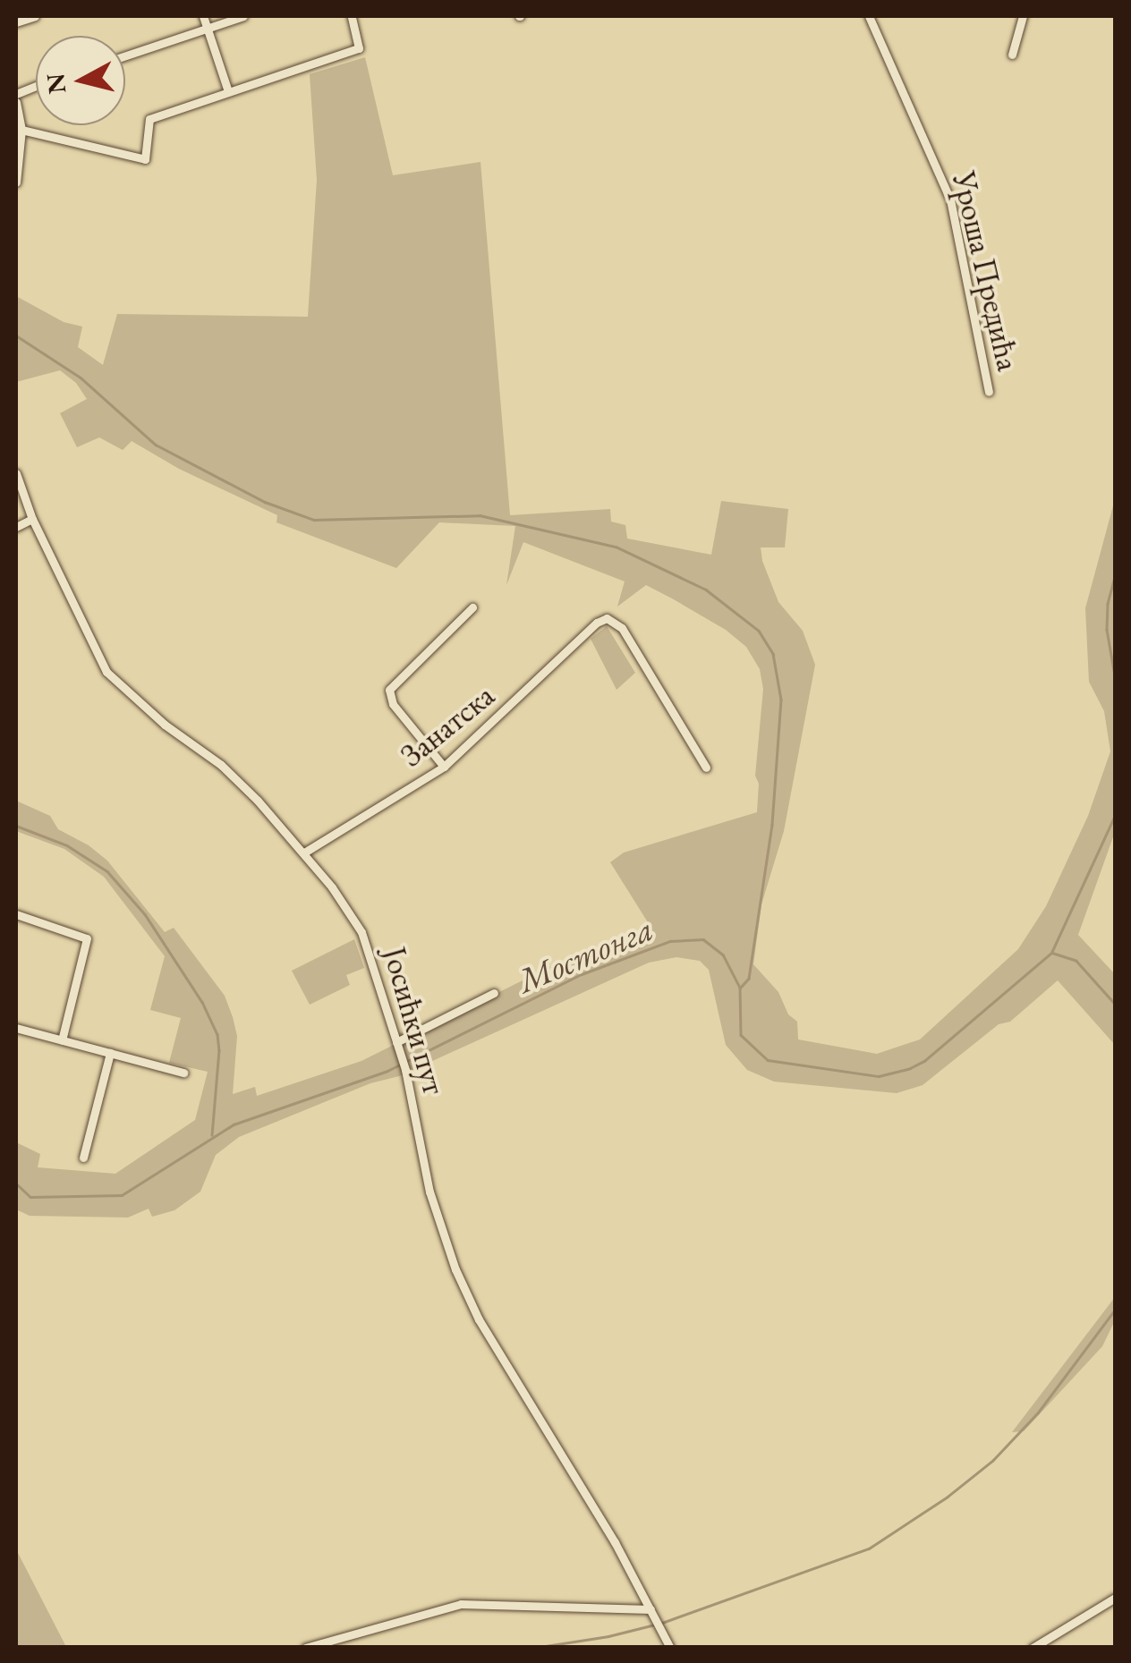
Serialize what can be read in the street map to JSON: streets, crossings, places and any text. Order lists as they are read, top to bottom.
{
  "streets": {
    "street": ["Уроша Предића", "Занатска", "Јосићки пут"]
  },
  "crossings": [
    ["Занатска", "Јосићки пут"]
  ],
  "water": ["Мостонга"],
  "north": "left"
}
